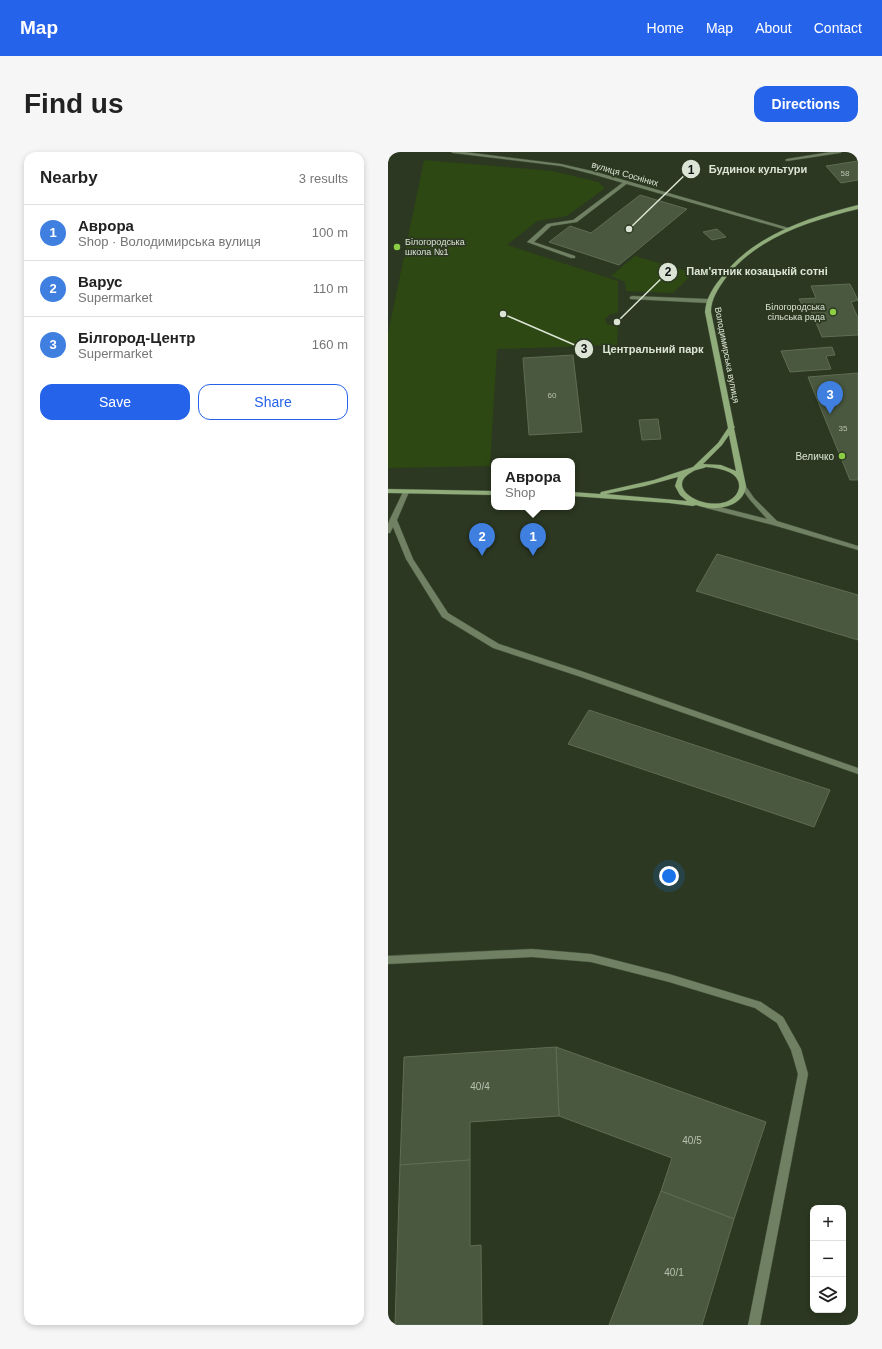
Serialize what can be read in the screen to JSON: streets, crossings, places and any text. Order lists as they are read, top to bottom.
{
  "streets": {
    "main road": ["Володимирська вулиця"],
    "street": ["вулиця Сосніних"]
  },
  "crossings": [
    ["вулиця Сосніних", "Володимирська вулиця"]
  ],
  "places": [
    "Будинок культури",
    "Білогородська школа №1",
    "Білогородська сільська рада",
    "Центральний парк",
    "Пам'ятник козацькій сотні",
    "Величко"
  ],
  "house_numbers": [
    "58",
    "60",
    "35",
    "40/4",
    "40/5",
    "40/1"
  ],
  "page": {
    "header": "Map",
    "nav": [
      "Home",
      "Map",
      "About",
      "Contact"
    ],
    "buttons": [
      "Directions",
      ["Save", "Share"]
    ],
    "title": "Find us",
    "heading": ["Nearby", "3 results"],
    "list": [
      {
        "mark": "1",
        "name": "Аврора",
        "note": "Shop · Володимирська вулиця",
        "value": "100 m"
      },
      {
        "mark": "2",
        "name": "Варус",
        "note": "Supermarket",
        "value": "110 m"
      },
      {
        "mark": "3",
        "name": "Білгород-Центр",
        "note": "Supermarket",
        "value": "160 m"
      }
    ],
    "pins": ["3", "1", "2"],
    "popup": ["Аврора", "Shop"],
    "map_buttons": ["+", "−"]
  }
}
